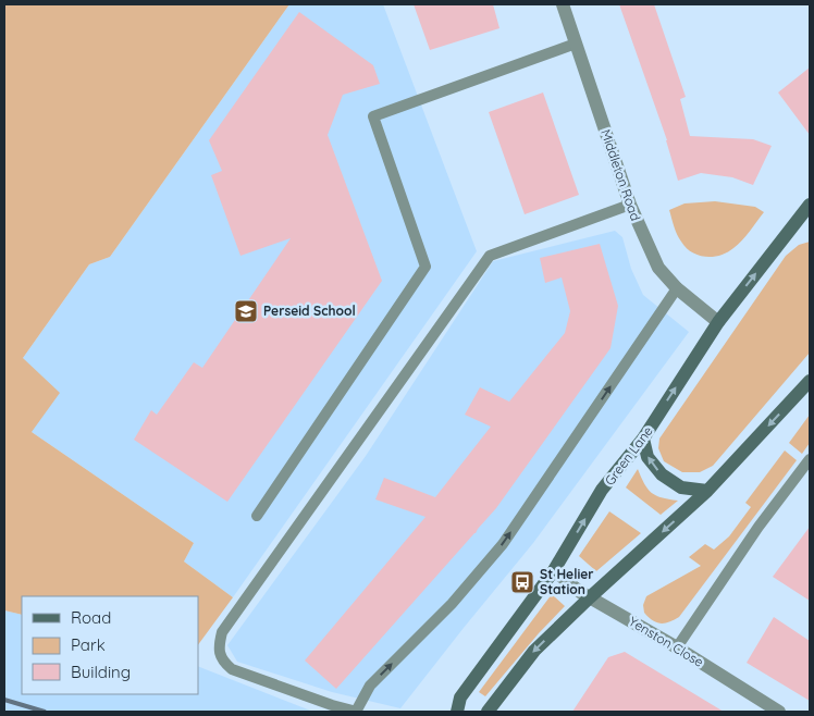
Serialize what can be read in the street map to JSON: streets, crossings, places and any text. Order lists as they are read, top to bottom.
{
  "streets": {
    "main road": ["Green Lane"],
    "street": ["Middleton Road", "Yenston Close"]
  },
  "crossings": [
    ["Middleton Road", "Green Lane"],
    ["Green Lane", "Yenston Close"]
  ],
  "places": {
    "school or university": ["Perseid School"],
    "bus stop": ["St Helier Station"]
  },
  "legend": ["Road", "Park", "Building"]
}
